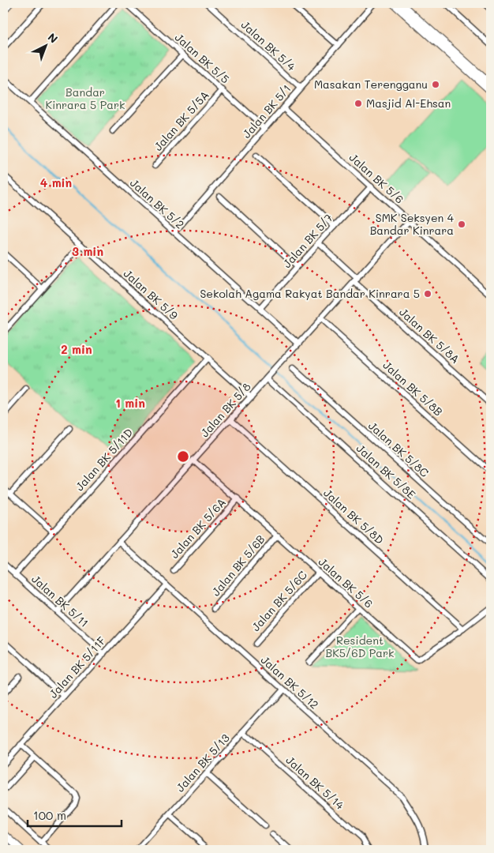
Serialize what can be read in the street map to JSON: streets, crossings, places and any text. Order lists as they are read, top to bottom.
{
  "streets": {
    "street": [
      "Jalan BK 5/4",
      "Jalan BK 5/5",
      "Jalan BK 5/1",
      "Jalan BK 5/5A",
      "Jalan BK 5/6",
      "Jalan BK 5/2",
      "Jalan BK 5/7",
      "Jalan BK 5/9",
      "Jalan BK 5/8A",
      "Jalan BK 5/8B",
      "Jalan BK 5/8",
      "Jalan BK 5/8C",
      "Jalan BK 5/11D",
      "Jalan BK 5/8E",
      "Jalan BK 5/8D",
      "Jalan BK 5/6A",
      "Jalan BK 5/6B",
      "Jalan BK 5/11",
      "Jalan BK 5/6C",
      "Jalan BK 5/11F",
      "Jalan BK 5/12",
      "Jalan BK 5/13",
      "Jalan BK 5/14"
    ]
  },
  "crossings": [
    ["Jalan BK 5/4", "Jalan BK 5/1"],
    ["Jalan BK 5/5", "Jalan BK 5/1"],
    ["Jalan BK 5/5", "Jalan BK 5/5A"],
    ["Jalan BK 5/1", "Jalan BK 5/6"],
    ["Jalan BK 5/1", "Jalan BK 5/2"],
    ["Jalan BK 5/6", "Jalan BK 5/7"],
    ["Jalan BK 5/6", "Jalan BK 5/8"],
    ["Jalan BK 5/6", "Jalan BK 5/8D"],
    ["Jalan BK 5/6", "Jalan BK 5/6A"],
    ["Jalan BK 5/6", "Jalan BK 5/6B"],
    ["Jalan BK 5/6", "Jalan BK 5/6C"],
    ["Jalan BK 5/2", "Jalan BK 5/7"],
    ["Jalan BK 5/2", "Jalan BK 5/8"],
    ["Jalan BK 5/7", "Jalan BK 5/8A"],
    ["Jalan BK 5/9", "Jalan BK 5/8"],
    ["Jalan BK 5/9", "Jalan BK 5/11D"],
    ["Jalan BK 5/8A", "Jalan BK 5/8"],
    ["Jalan BK 5/8B", "Jalan BK 5/8"],
    ["Jalan BK 5/8", "Jalan BK 5/8E"],
    ["Jalan BK 5/8", "Jalan BK 5/8D"],
    ["Jalan BK 5/8", "Jalan BK 5/11"],
    ["Jalan BK 5/8", "Jalan BK 5/12"],
    ["Jalan BK 5/11D", "Jalan BK 5/11"],
    ["Jalan BK 5/11", "Jalan BK 5/11F"],
    ["Jalan BK 5/11F", "Jalan BK 5/12"],
    ["Jalan BK 5/12", "Jalan BK 5/13"],
    ["Jalan BK 5/13", "Jalan BK 5/14"]
  ],
  "parks": ["Bandar Kinrara 5 Park", "Resident BK5/6D Park"],
  "places": [
    "Masakan Terengganu",
    "Masjid Al-Ehsan",
    "SMK Seksyen 4 Bandar Kinrara",
    "Sekolah Agama Rakyat Bandar Kinrara 5"
  ],
  "scale_bar": "100 m",
  "north": "top right",
  "rings": [
    "4 min",
    "3 min",
    "2 min",
    "1 min"
  ]
}
